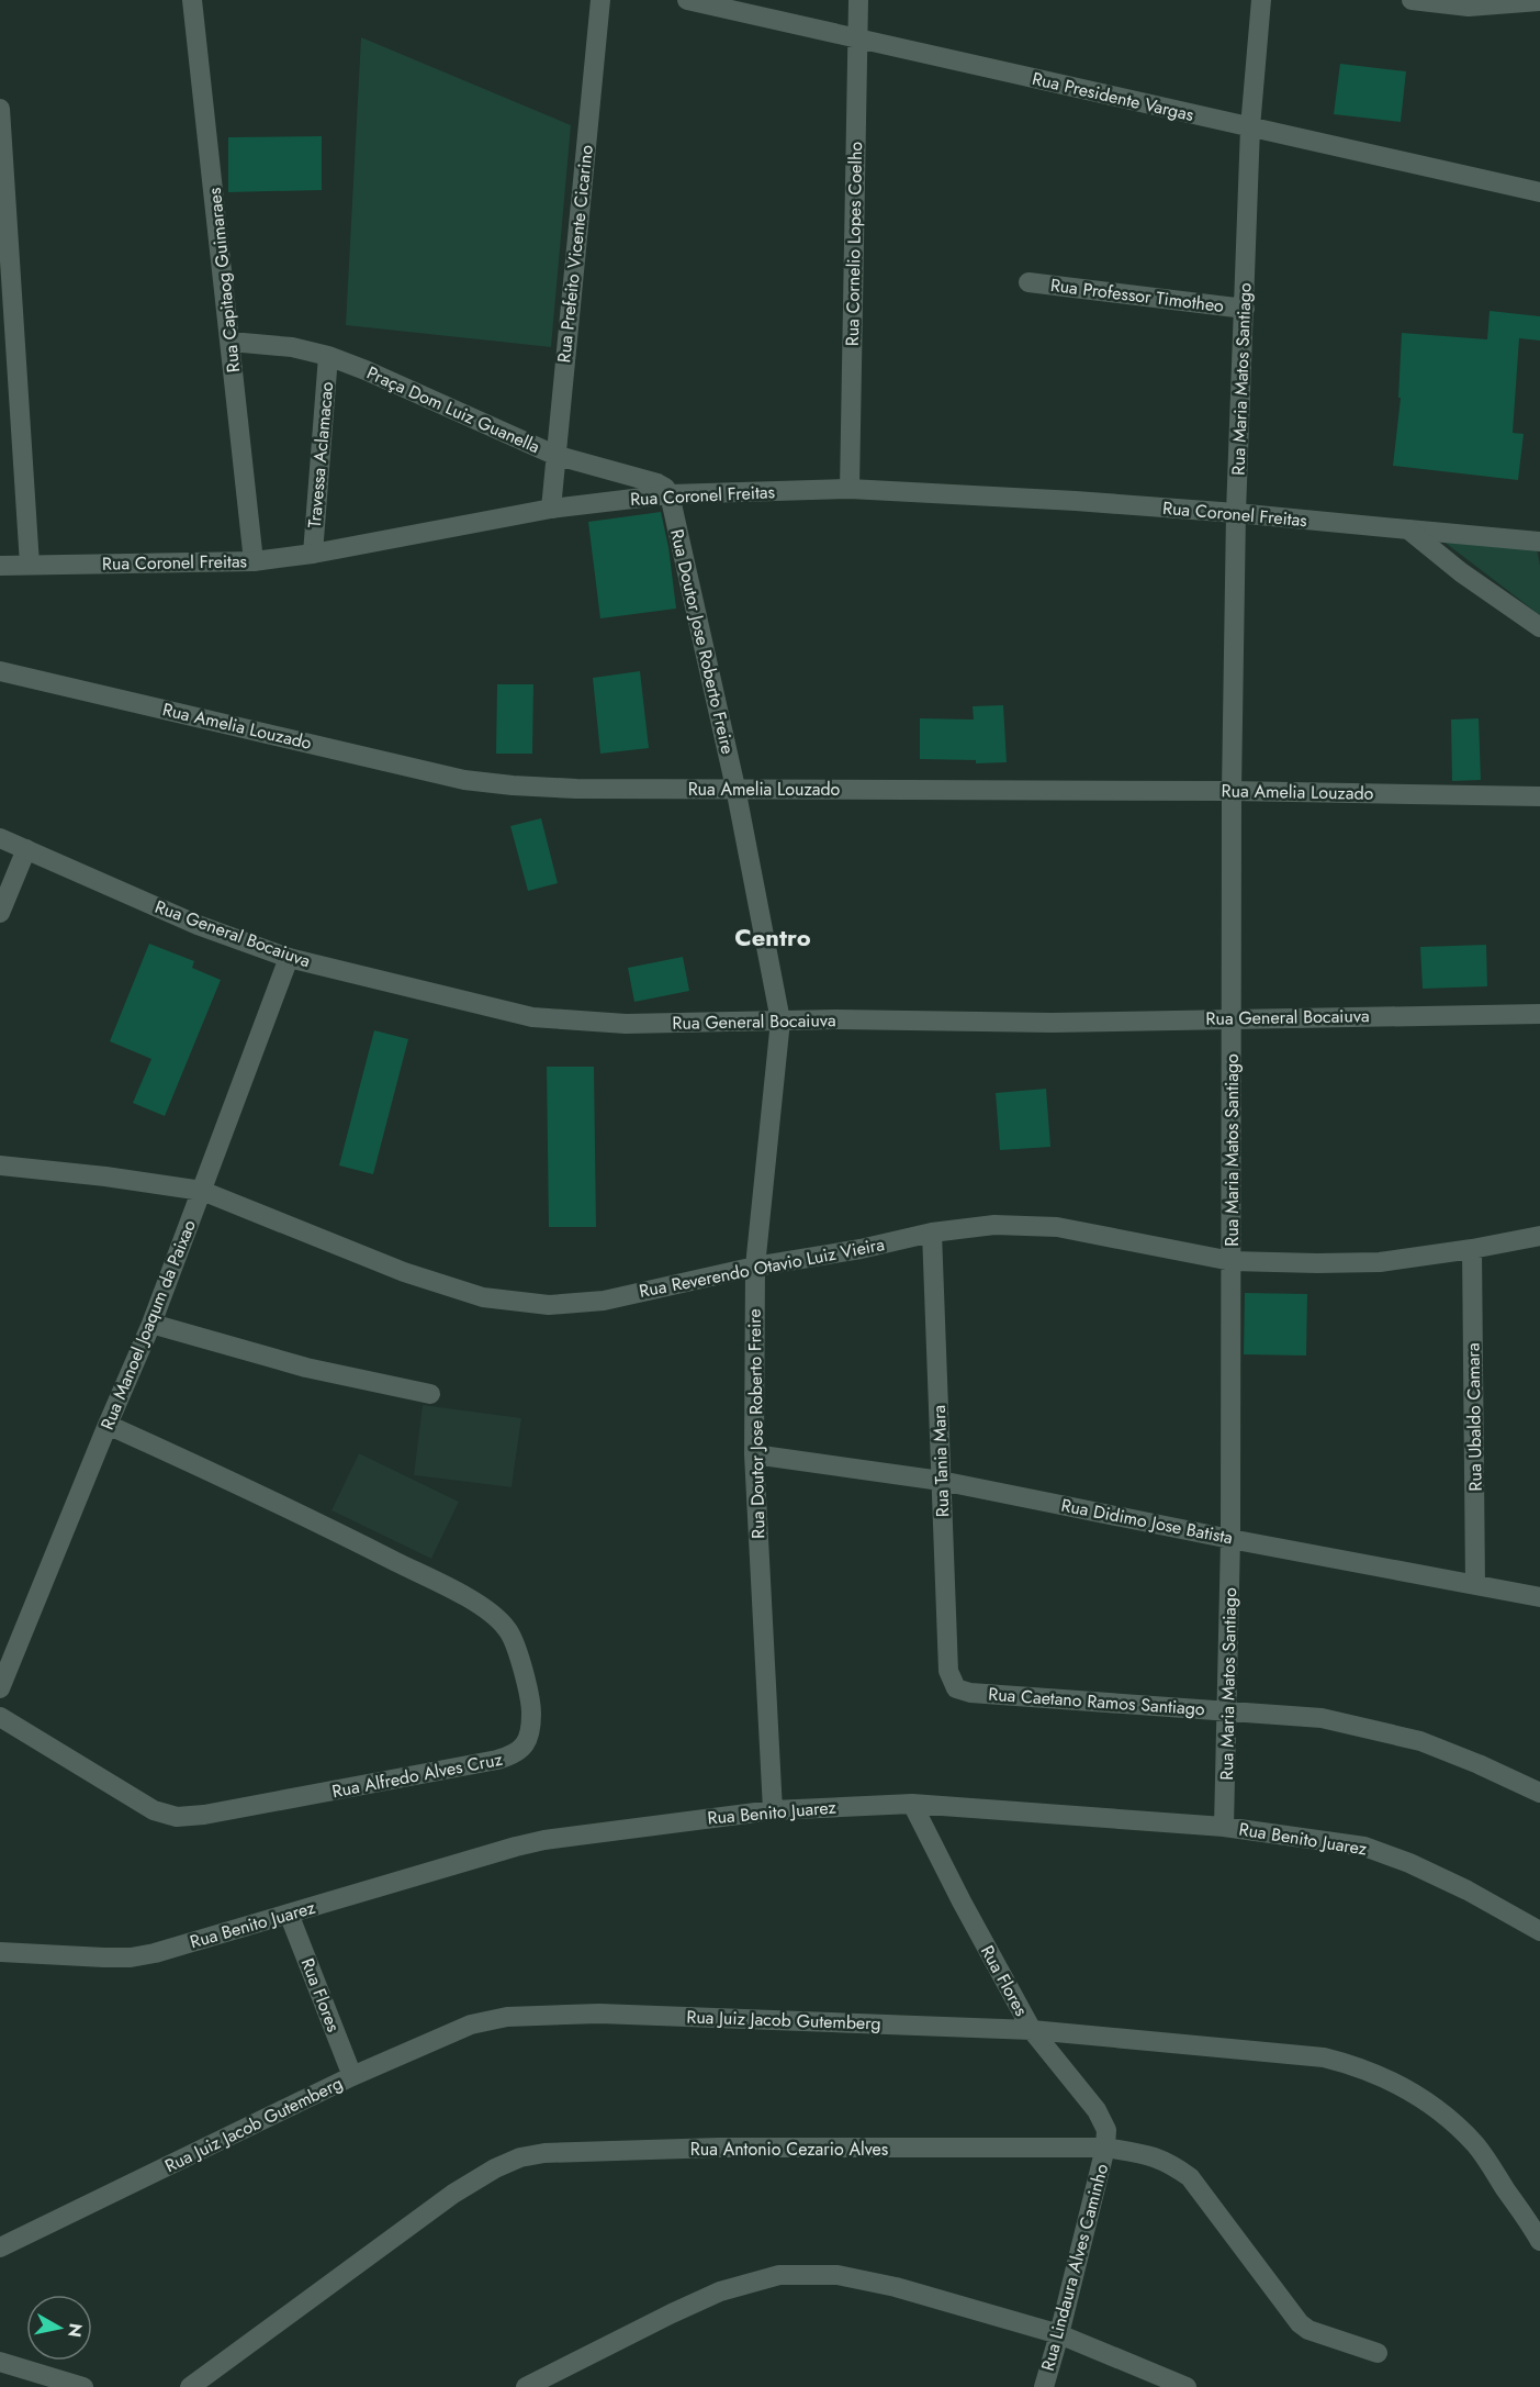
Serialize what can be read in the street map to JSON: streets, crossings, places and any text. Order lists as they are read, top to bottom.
{
  "streets": {
    "street": [
      "Rua Presidente Vargas",
      "Rua Cornelio Lopes Coelho",
      "Rua Prefeito Vicente Cicarino",
      "Rua Capitaog Guimaraes",
      "Rua Professor Timotheo",
      "Rua Maria Matos Santiago",
      "Praça Dom Luiz Guanella",
      "Travessa Aclamacao",
      "Rua Coronel Freitas",
      "Rua Doutor Jose Roberto Freire",
      "Rua Amelia Louzado",
      "Rua General Bocaiuva",
      "Rua Reverendo Otavio Luiz Vieira",
      "Rua Manoel Joaqum da Paixao",
      "Rua Ubaldo Camara",
      "Rua Tania Mara",
      "Rua Didimo Jose Batista",
      "Rua Caetano Ramos Santiago",
      "Rua Alfredo Alves Cruz",
      "Rua Benito Juarez",
      "Rua Flores",
      "Rua Juiz Jacob Gutemberg",
      "Rua Antonio Cezario Alves",
      "Rua Lindaura Alves Caminho"
    ]
  },
  "crossings": [
    ["Rua Presidente Vargas", "Rua Cornelio Lopes Coelho"],
    ["Rua Presidente Vargas", "Rua Maria Matos Santiago"],
    ["Rua Cornelio Lopes Coelho", "Rua Coronel Freitas"],
    ["Rua Prefeito Vicente Cicarino", "Praça Dom Luiz Guanella"],
    ["Rua Prefeito Vicente Cicarino", "Rua Coronel Freitas"],
    ["Rua Capitaog Guimaraes", "Praça Dom Luiz Guanella"],
    ["Rua Capitaog Guimaraes", "Rua Coronel Freitas"],
    ["Rua Professor Timotheo", "Rua Maria Matos Santiago"],
    ["Rua Maria Matos Santiago", "Rua Coronel Freitas"],
    ["Rua Maria Matos Santiago", "Rua Amelia Louzado"],
    ["Rua Maria Matos Santiago", "Rua General Bocaiuva"],
    ["Rua Maria Matos Santiago", "Rua Reverendo Otavio Luiz Vieira"],
    ["Rua Maria Matos Santiago", "Rua Didimo Jose Batista"],
    ["Rua Maria Matos Santiago", "Rua Caetano Ramos Santiago"],
    ["Rua Maria Matos Santiago", "Rua Benito Juarez"],
    ["Praça Dom Luiz Guanella", "Travessa Aclamacao"],
    ["Praça Dom Luiz Guanella", "Rua Coronel Freitas"],
    ["Praça Dom Luiz Guanella", "Rua Doutor Jose Roberto Freire"],
    ["Travessa Aclamacao", "Rua Coronel Freitas"],
    ["Rua Coronel Freitas", "Rua Doutor Jose Roberto Freire"],
    ["Rua Doutor Jose Roberto Freire", "Rua Amelia Louzado"],
    ["Rua Doutor Jose Roberto Freire", "Rua General Bocaiuva"],
    ["Rua Doutor Jose Roberto Freire", "Rua Reverendo Otavio Luiz Vieira"],
    ["Rua Doutor Jose Roberto Freire", "Rua Didimo Jose Batista"],
    ["Rua Doutor Jose Roberto Freire", "Rua Benito Juarez"],
    ["Rua General Bocaiuva", "Rua Manoel Joaqum da Paixao"],
    ["Rua Reverendo Otavio Luiz Vieira", "Rua Manoel Joaqum da Paixao"],
    ["Rua Reverendo Otavio Luiz Vieira", "Rua Ubaldo Camara"],
    ["Rua Reverendo Otavio Luiz Vieira", "Rua Tania Mara"],
    ["Rua Manoel Joaqum da Paixao", "Rua Alfredo Alves Cruz"],
    ["Rua Ubaldo Camara", "Rua Didimo Jose Batista"],
    ["Rua Tania Mara", "Rua Didimo Jose Batista"],
    ["Rua Tania Mara", "Rua Caetano Ramos Santiago"],
    ["Rua Benito Juarez", "Rua Flores"],
    ["Rua Flores", "Rua Juiz Jacob Gutemberg"],
    ["Rua Flores", "Rua Antonio Cezario Alves"],
    ["Rua Flores", "Rua Lindaura Alves Caminho"],
    ["Rua Antonio Cezario Alves", "Rua Lindaura Alves Caminho"]
  ],
  "districts": ["Centro"],
  "north": "right"
}
